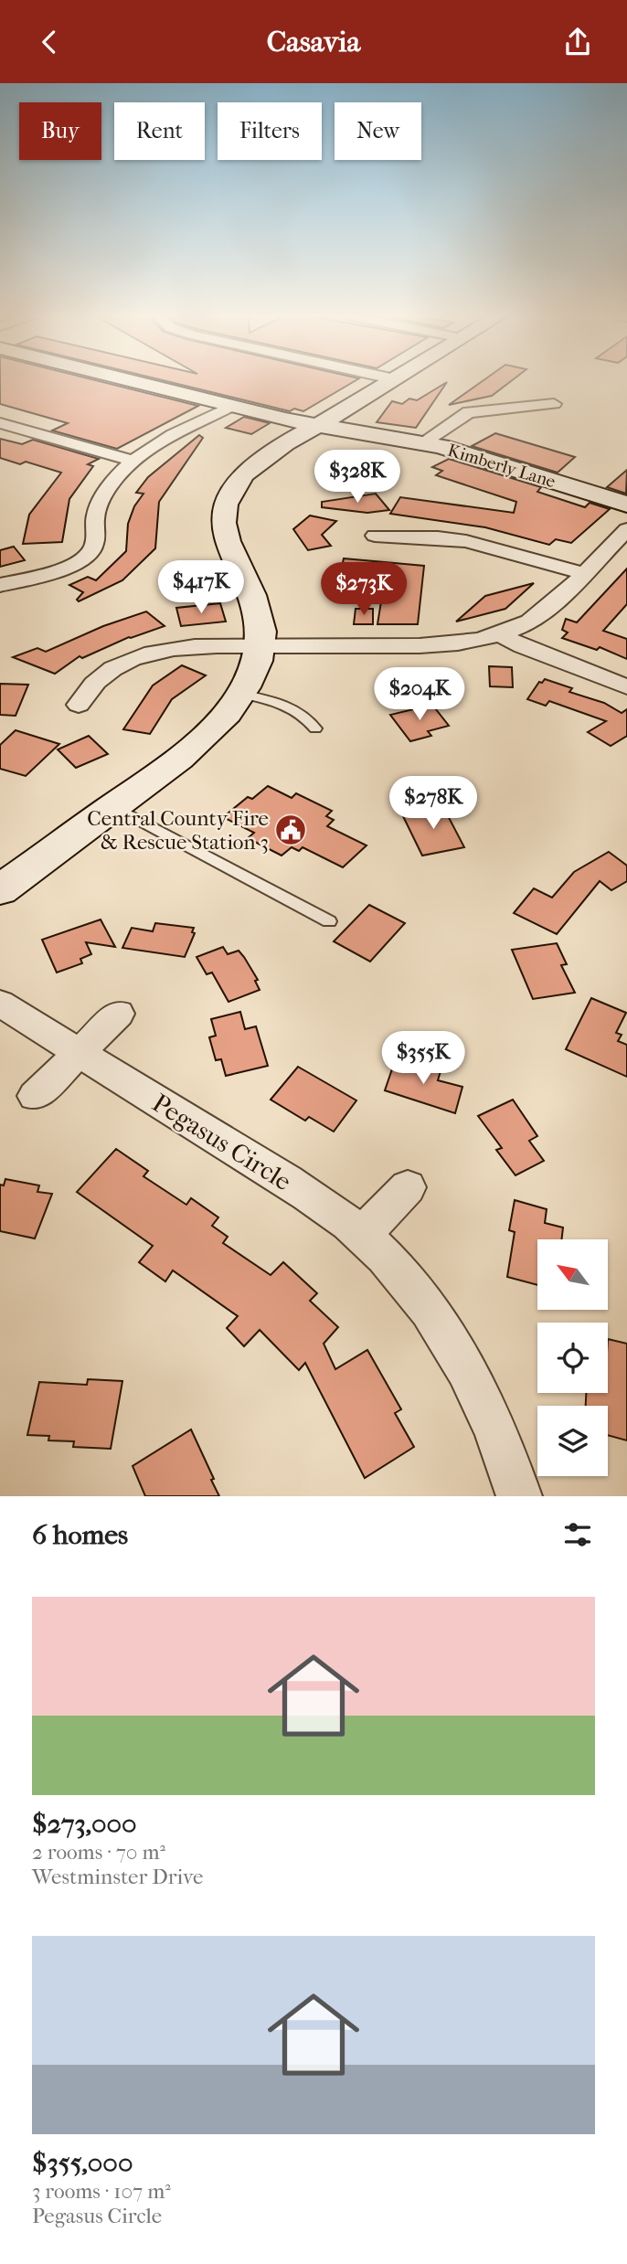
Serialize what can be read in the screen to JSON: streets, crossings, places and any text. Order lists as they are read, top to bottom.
{
  "streets": {
    "main road": ["Kimberly Lane"],
    "street": ["Pegasus Circle"]
  },
  "places": {
    "public building": ["Central County Fire & Rescue Station 3"]
  },
  "north": "top left",
  "page": {
    "header": "Casavia",
    "chip": [
      "Buy",
      "Rent",
      "Filters",
      "New"
    ],
    "price": [
      "$328K",
      "$417K",
      "$273K",
      "$204K",
      "$278K",
      "$355K"
    ],
    "heading": "6 homes",
    "list": [
      {
        "name": "$273,000",
        "note": "2 rooms · 70 m² · Westminster Drive"
      },
      {
        "name": "$355,000",
        "note": "3 rooms · 107 m² · Pegasus Circle"
      }
    ]
  }
}
